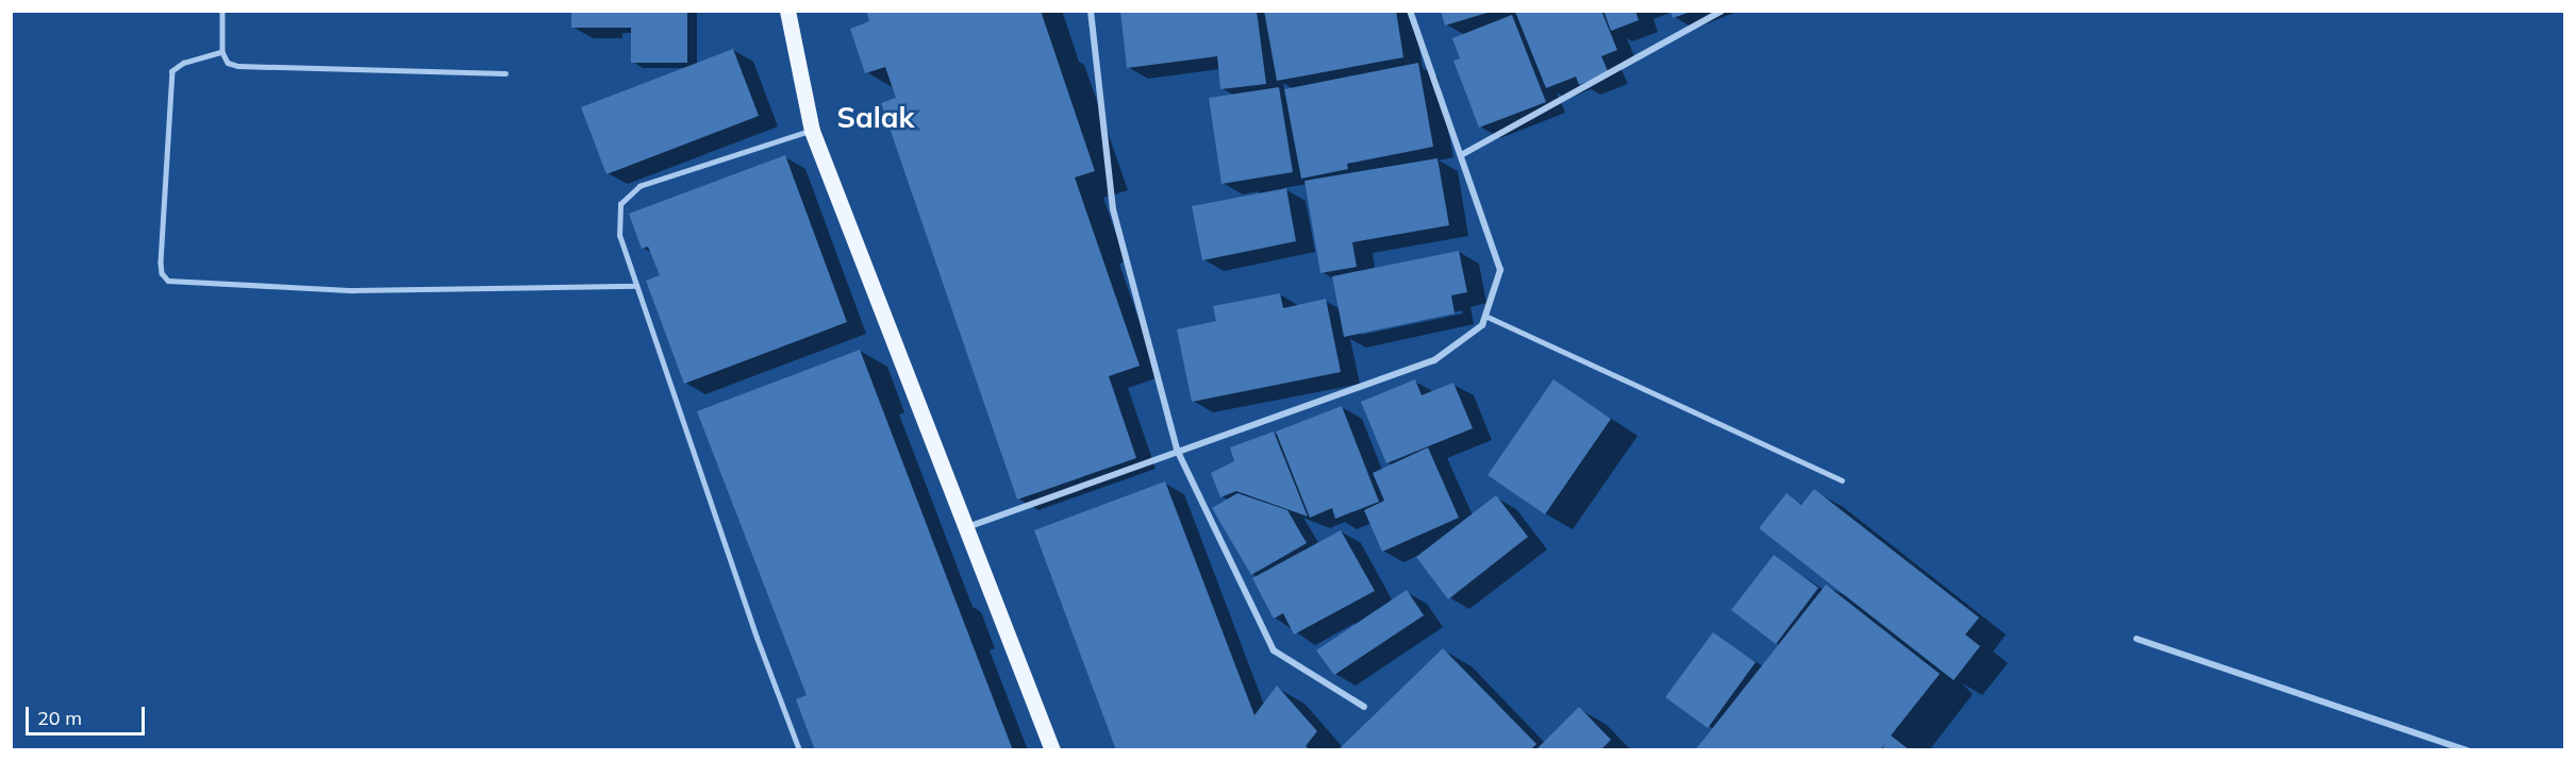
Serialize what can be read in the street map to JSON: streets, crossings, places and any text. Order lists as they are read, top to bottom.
{
  "districts": ["Salak"],
  "scale_bar": "20 m"
}
